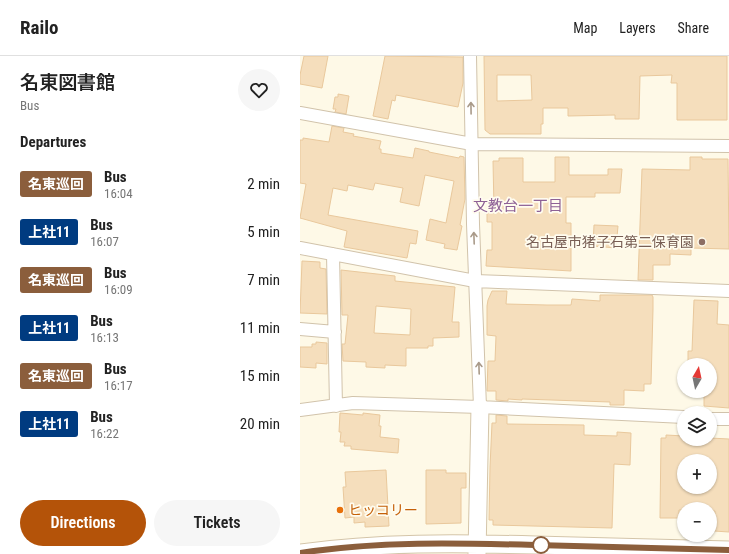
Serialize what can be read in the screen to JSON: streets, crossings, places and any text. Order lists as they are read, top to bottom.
{
  "districts": ["文教台一丁目"],
  "places": ["名古屋市猪子石第二保育園", "ヒッコリー"],
  "lines": ["bus line 名東巡回"],
  "north": "top",
  "page": {
    "header": "Railo",
    "nav": ["Map", "Layers", "Share"],
    "heading": [
      ["名東図書館", "Bus"],
      "Departures"
    ],
    "list": [
      {
        "mark": "名東巡回",
        "name": "Bus",
        "note": "16:04",
        "value": "2 min"
      },
      {
        "mark": "上社11",
        "name": "Bus",
        "note": "16:07",
        "value": "5 min"
      },
      {
        "mark": "名東巡回",
        "name": "Bus",
        "note": "16:09",
        "value": "7 min"
      },
      {
        "mark": "上社11",
        "name": "Bus",
        "note": "16:13",
        "value": "11 min"
      },
      {
        "mark": "名東巡回",
        "name": "Bus",
        "note": "16:17",
        "value": "15 min"
      },
      {
        "mark": "上社11",
        "name": "Bus",
        "note": "16:22",
        "value": "20 min"
      }
    ],
    "map_buttons": ["+", "−"],
    "buttons": ["Directions", "Tickets"]
  }
}
